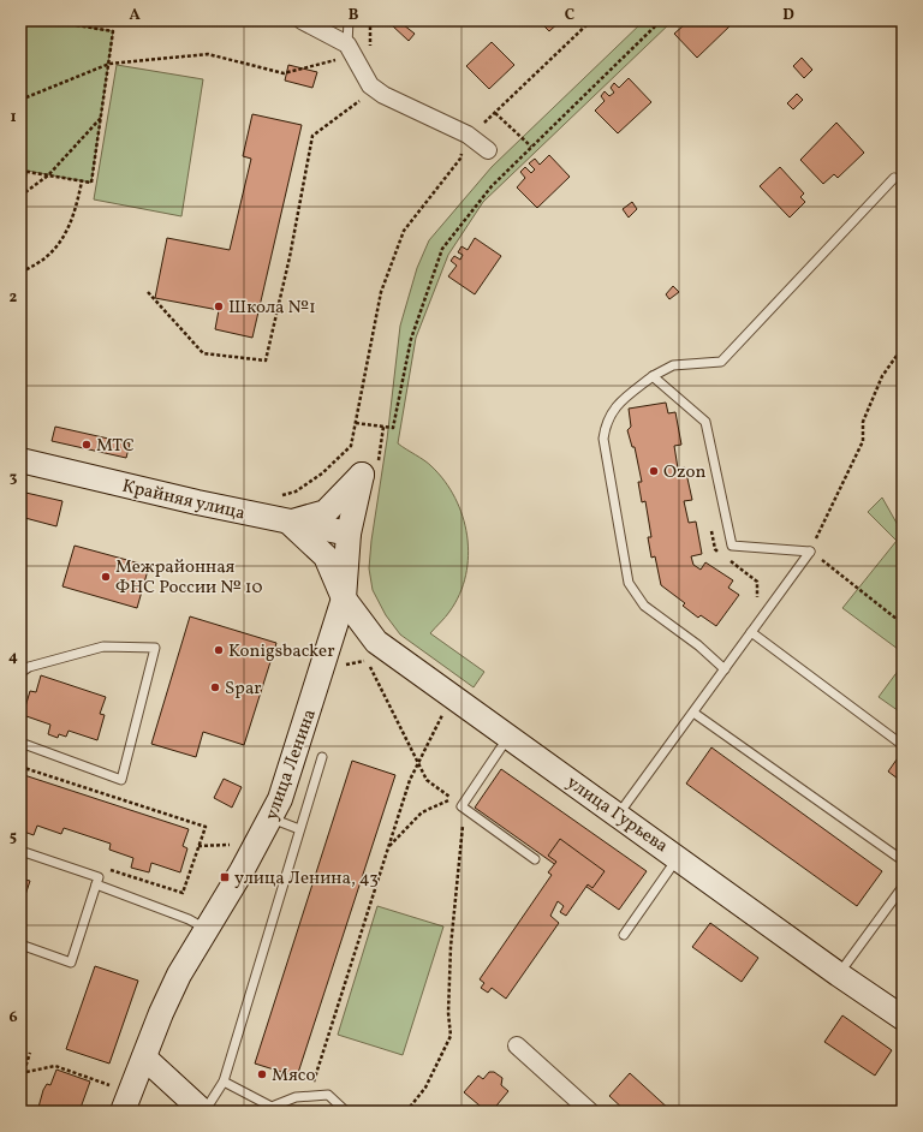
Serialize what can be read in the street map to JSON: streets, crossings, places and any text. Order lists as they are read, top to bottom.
{
  "streets": {
    "main road": ["Крайняя улица", "улица Ленина", "улица Гурьева"]
  },
  "crossings": [
    ["Крайняя улица", "улица Ленина"],
    ["Крайняя улица", "улица Гурьева"],
    ["улица Ленина", "улица Гурьева"]
  ],
  "places": {
    "other": [
      "Школа №1",
      "МТС",
      "Ozon",
      "Межрайонная ФНС России № 10",
      "Konigsbacker",
      "Spar",
      "Мясо"
    ],
    "transit": ["улица Ленина, 43"]
  },
  "grid": {
    "columns": [
      "A",
      "B",
      "C",
      "D"
    ],
    "rows": [
      "1",
      "2",
      "3",
      "4",
      "5",
      "6"
    ]
  }
}
